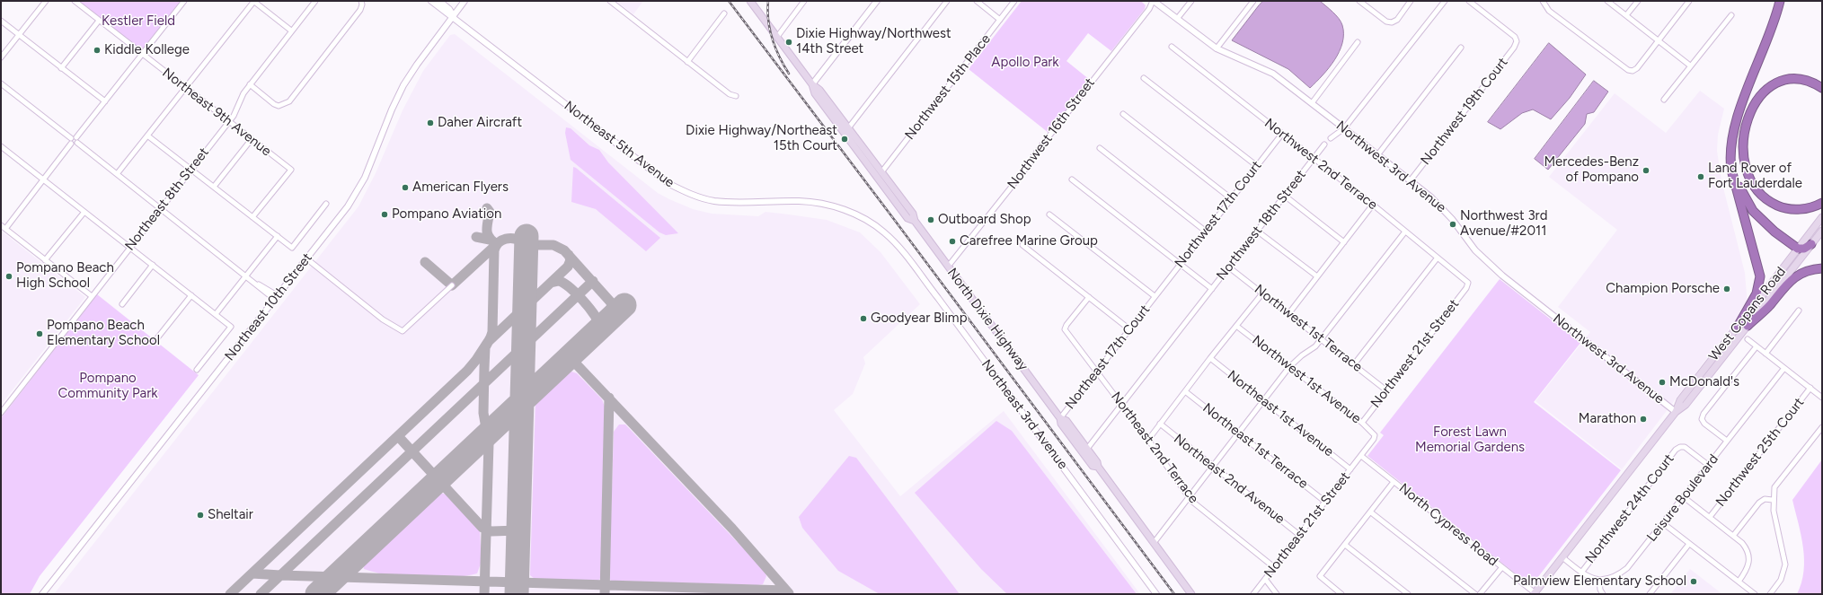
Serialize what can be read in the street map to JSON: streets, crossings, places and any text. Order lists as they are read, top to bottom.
{
  "streets": {
    "main road": ["West Copans Road", "North Dixie Highway"],
    "street": [
      "Northwest 15th Place",
      "Northwest 19th Court",
      "Northeast 9th Avenue",
      "Northwest 16th Street",
      "Northeast 5th Avenue",
      "Northwest 2nd Terrace",
      "Northwest 3rd Avenue",
      "Northeast 8th Street",
      "Northwest 17th Court",
      "Northwest 18th Street",
      "Northeast 10th Street",
      "Northwest 1st Terrace",
      "Northwest 21st Street",
      "Northeast 17th Court",
      "Northwest 1st Avenue",
      "Northeast 1st Avenue",
      "Northeast 3rd Avenue",
      "Northeast 1st Terrace",
      "Northeast 2nd Terrace",
      "Northwest 25th Court",
      "Northeast 2nd Avenue",
      "Leisure Boulevard",
      "Northwest 24th Court",
      "Northeast 21st Street",
      "North Cypress Road"
    ]
  },
  "crossings": [
    ["Northwest 15th Place", "North Dixie Highway"],
    ["Northwest 19th Court", "Northwest 3rd Avenue"],
    ["Northeast 9th Avenue", "Northeast 8th Street"],
    ["Northwest 16th Street", "Northwest 3rd Avenue"],
    ["Northwest 16th Street", "North Dixie Highway"],
    ["Northeast 5th Avenue", "Northeast 10th Street"],
    ["Northeast 5th Avenue", "Northeast 3rd Avenue"],
    ["Northwest 2nd Terrace", "Northwest 17th Court"],
    ["Northwest 2nd Terrace", "Northwest 18th Street"],
    ["Northwest 2nd Terrace", "Northwest 21st Street"],
    ["Northwest 3rd Avenue", "West Copans Road"],
    ["Northwest 17th Court", "Northeast 17th Court"],
    ["Northwest 18th Street", "North Dixie Highway"],
    ["Northwest 18th Street", "Northwest 1st Terrace"],
    ["Northwest 18th Street", "Northeast 2nd Terrace"],
    ["West Copans Road", "North Cypress Road"],
    ["North Dixie Highway", "Northeast 17th Court"],
    ["Northwest 1st Terrace", "Northwest 21st Street"],
    ["Northwest 21st Street", "Northwest 1st Avenue"],
    ["Northeast 17th Court", "Northeast 2nd Terrace"],
    ["Northwest 1st Avenue", "Northeast 21st Street"],
    ["Northwest 1st Avenue", "North Cypress Road"],
    ["Northeast 1st Avenue", "Northeast 21st Street"],
    ["Northeast 1st Terrace", "Northeast 21st Street"],
    ["Northeast 2nd Terrace", "Northeast 21st Street"],
    ["Northeast 2nd Avenue", "Northeast 21st Street"],
    ["Leisure Boulevard", "Northwest 24th Court"],
    ["Northeast 21st Street", "North Cypress Road"]
  ],
  "parks": [
    "Kestler Field",
    "Apollo Park",
    "Pompano Community Park",
    "Forest Lawn Memorial Gardens"
  ],
  "places": [
    "Dixie Highway/Northwest 14th Street",
    "Kiddle Kollege",
    "Daher Aircraft",
    "Dixie Highway/Northeast 15th Court",
    "Mercedes-Benz of Pompano",
    "Land Rover of Fort Lauderdale",
    "American Flyers",
    "Pompano Aviation",
    "Outboard Shop",
    "Northwest 3rd Avenue/#2011",
    "Carefree Marine Group",
    "Pompano Beach High School",
    "Champion Porsche",
    "Goodyear Blimp",
    "Pompano Beach Elementary School",
    "McDonald's",
    "Marathon",
    "Sheltair",
    "Palmview Elementary School"
  ]
}
